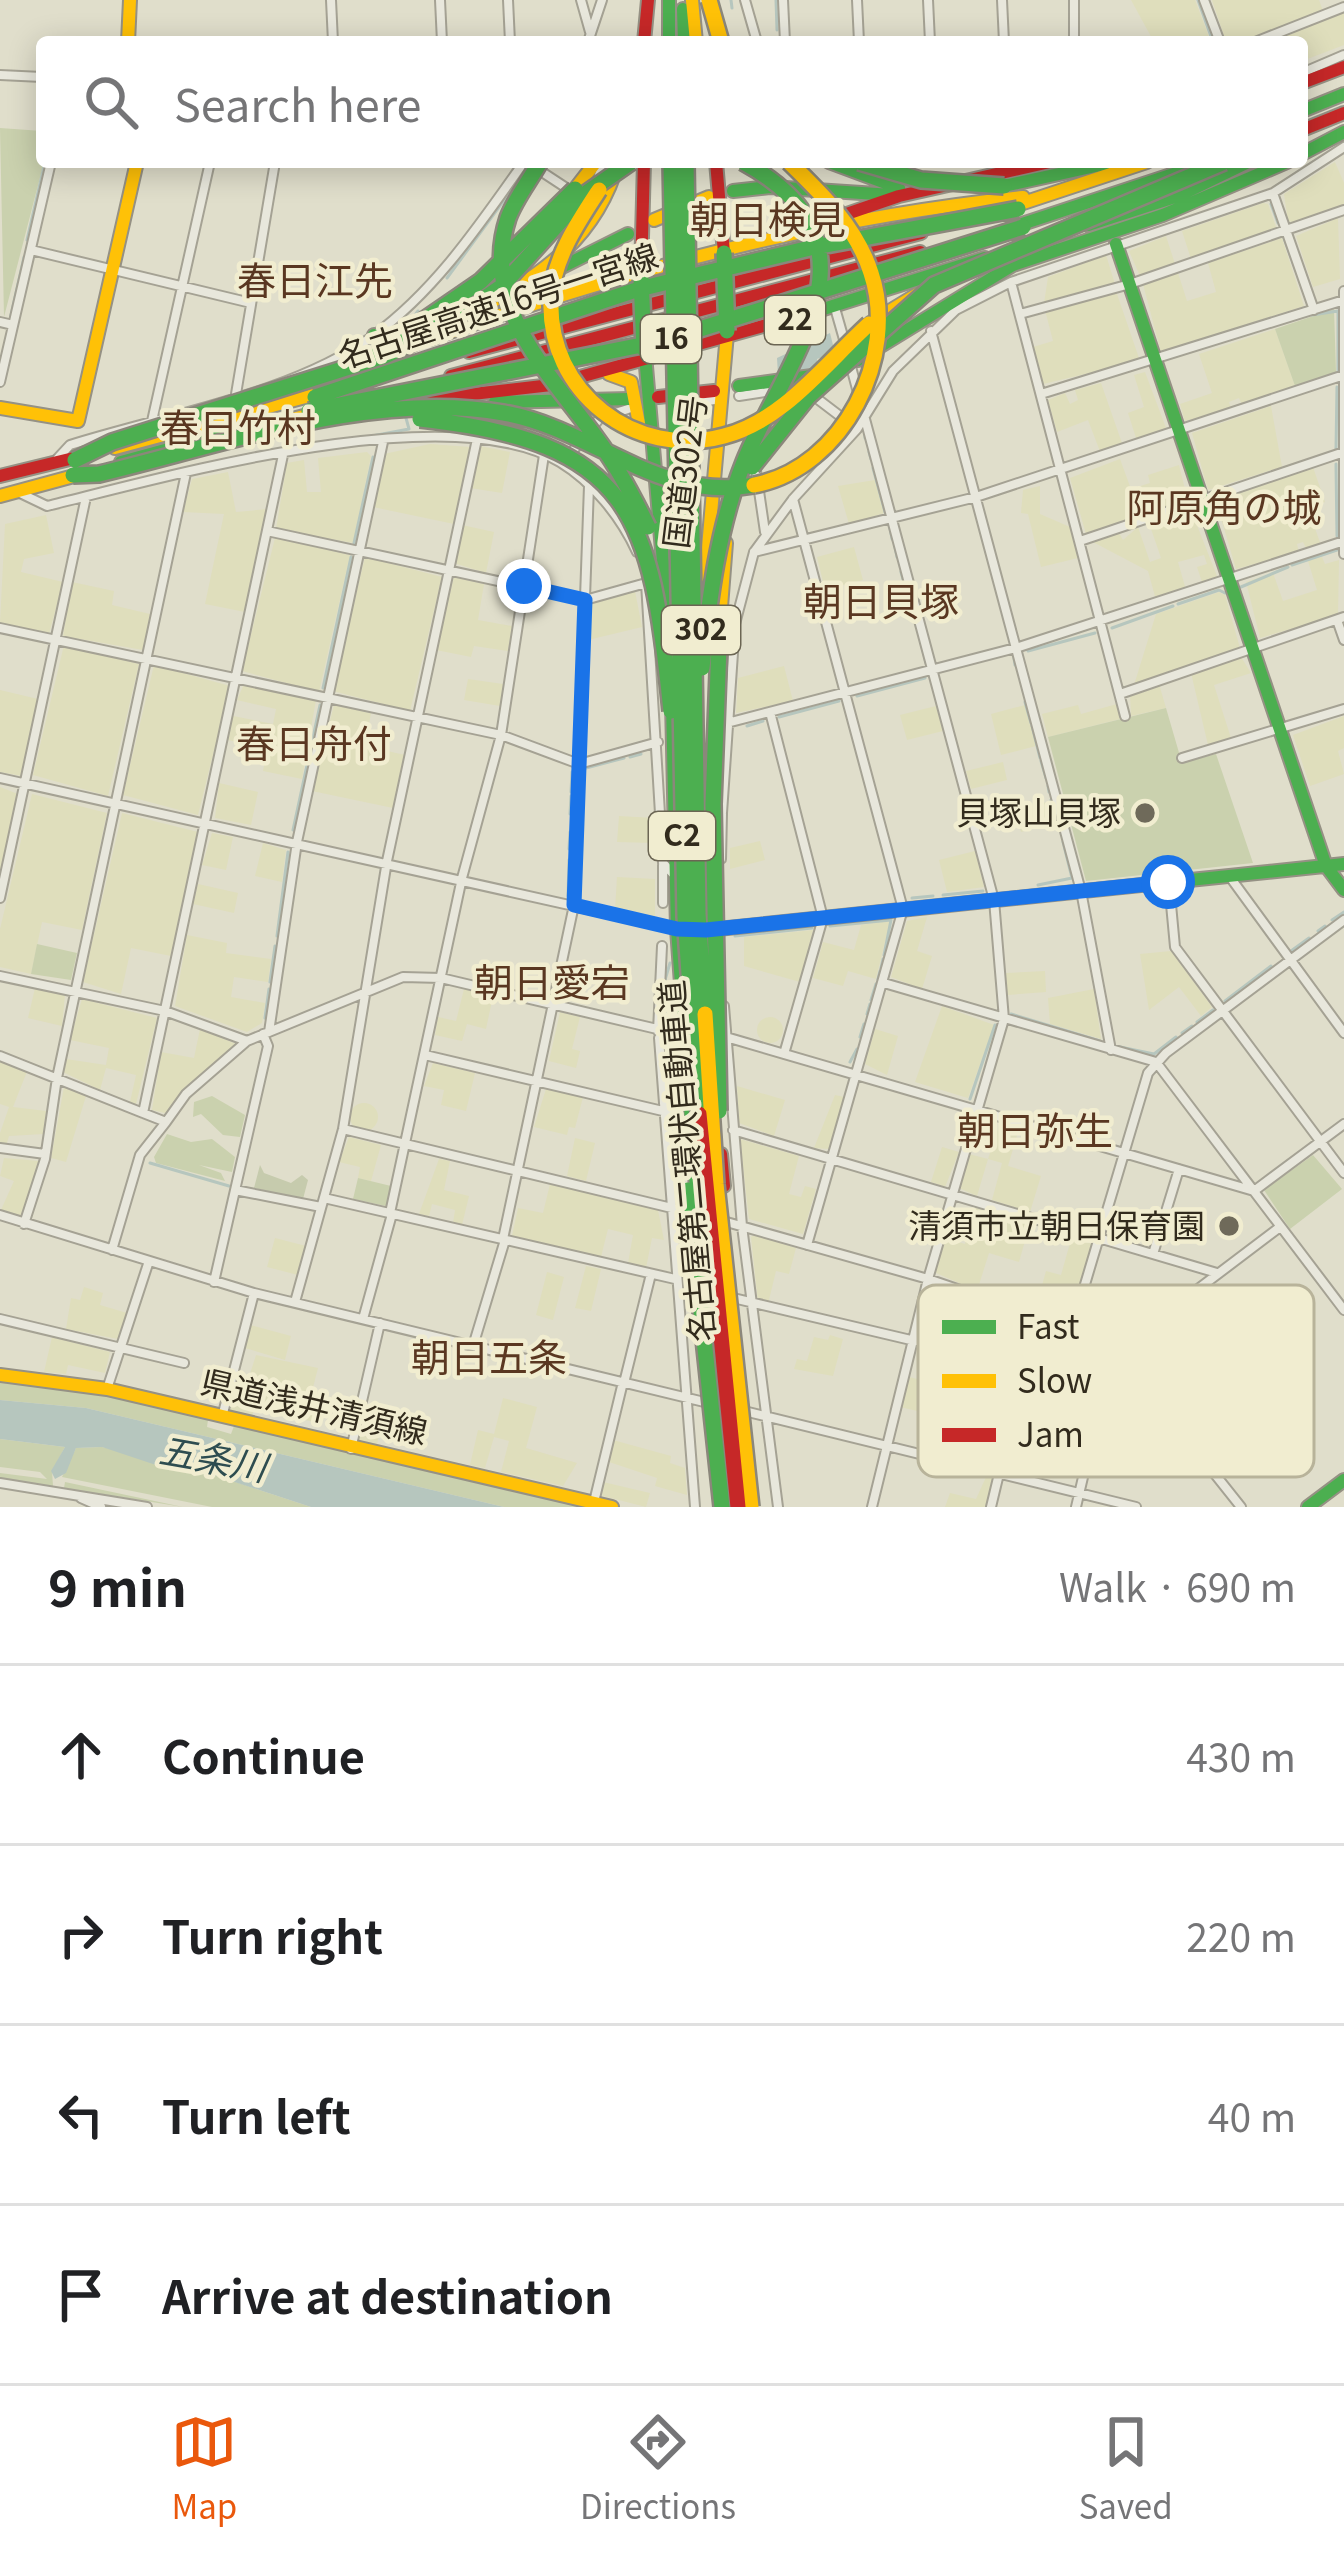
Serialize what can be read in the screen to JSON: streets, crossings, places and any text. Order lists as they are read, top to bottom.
{
  "streets": {
    "main road": [
      "名古屋高速16号一宮線",
      "22",
      "16",
      "国道302号",
      "302",
      "C2",
      "名古屋第二環状自動車道",
      "県道浅井清須線"
    ]
  },
  "crossings": [
    ["名古屋高速16号一宮線", "22"],
    ["22", "国道302号"],
    ["国道302号", "名古屋第二環状自動車道"]
  ],
  "districts": [
    "朝日検見",
    "春日江先",
    "春日竹村",
    "阿原角の城",
    "朝日貝塚",
    "春日舟付",
    "朝日愛宕",
    "朝日弥生",
    "朝日五条"
  ],
  "water": ["五条川"],
  "places": ["貝塚山貝塚", "清須市立朝日保育園"],
  "legend": ["Fast", "Slow", "Jam"],
  "page": {
    "search": "Search here",
    "heading": ["9 min", "Walk · 690 m"],
    "list": [
      ["Continue", "430 m"],
      ["Turn right", "220 m"],
      ["Turn left", "40 m"],
      "Arrive at destination"
    ],
    "nav": ["Map", "Directions", "Saved"]
  }
}
